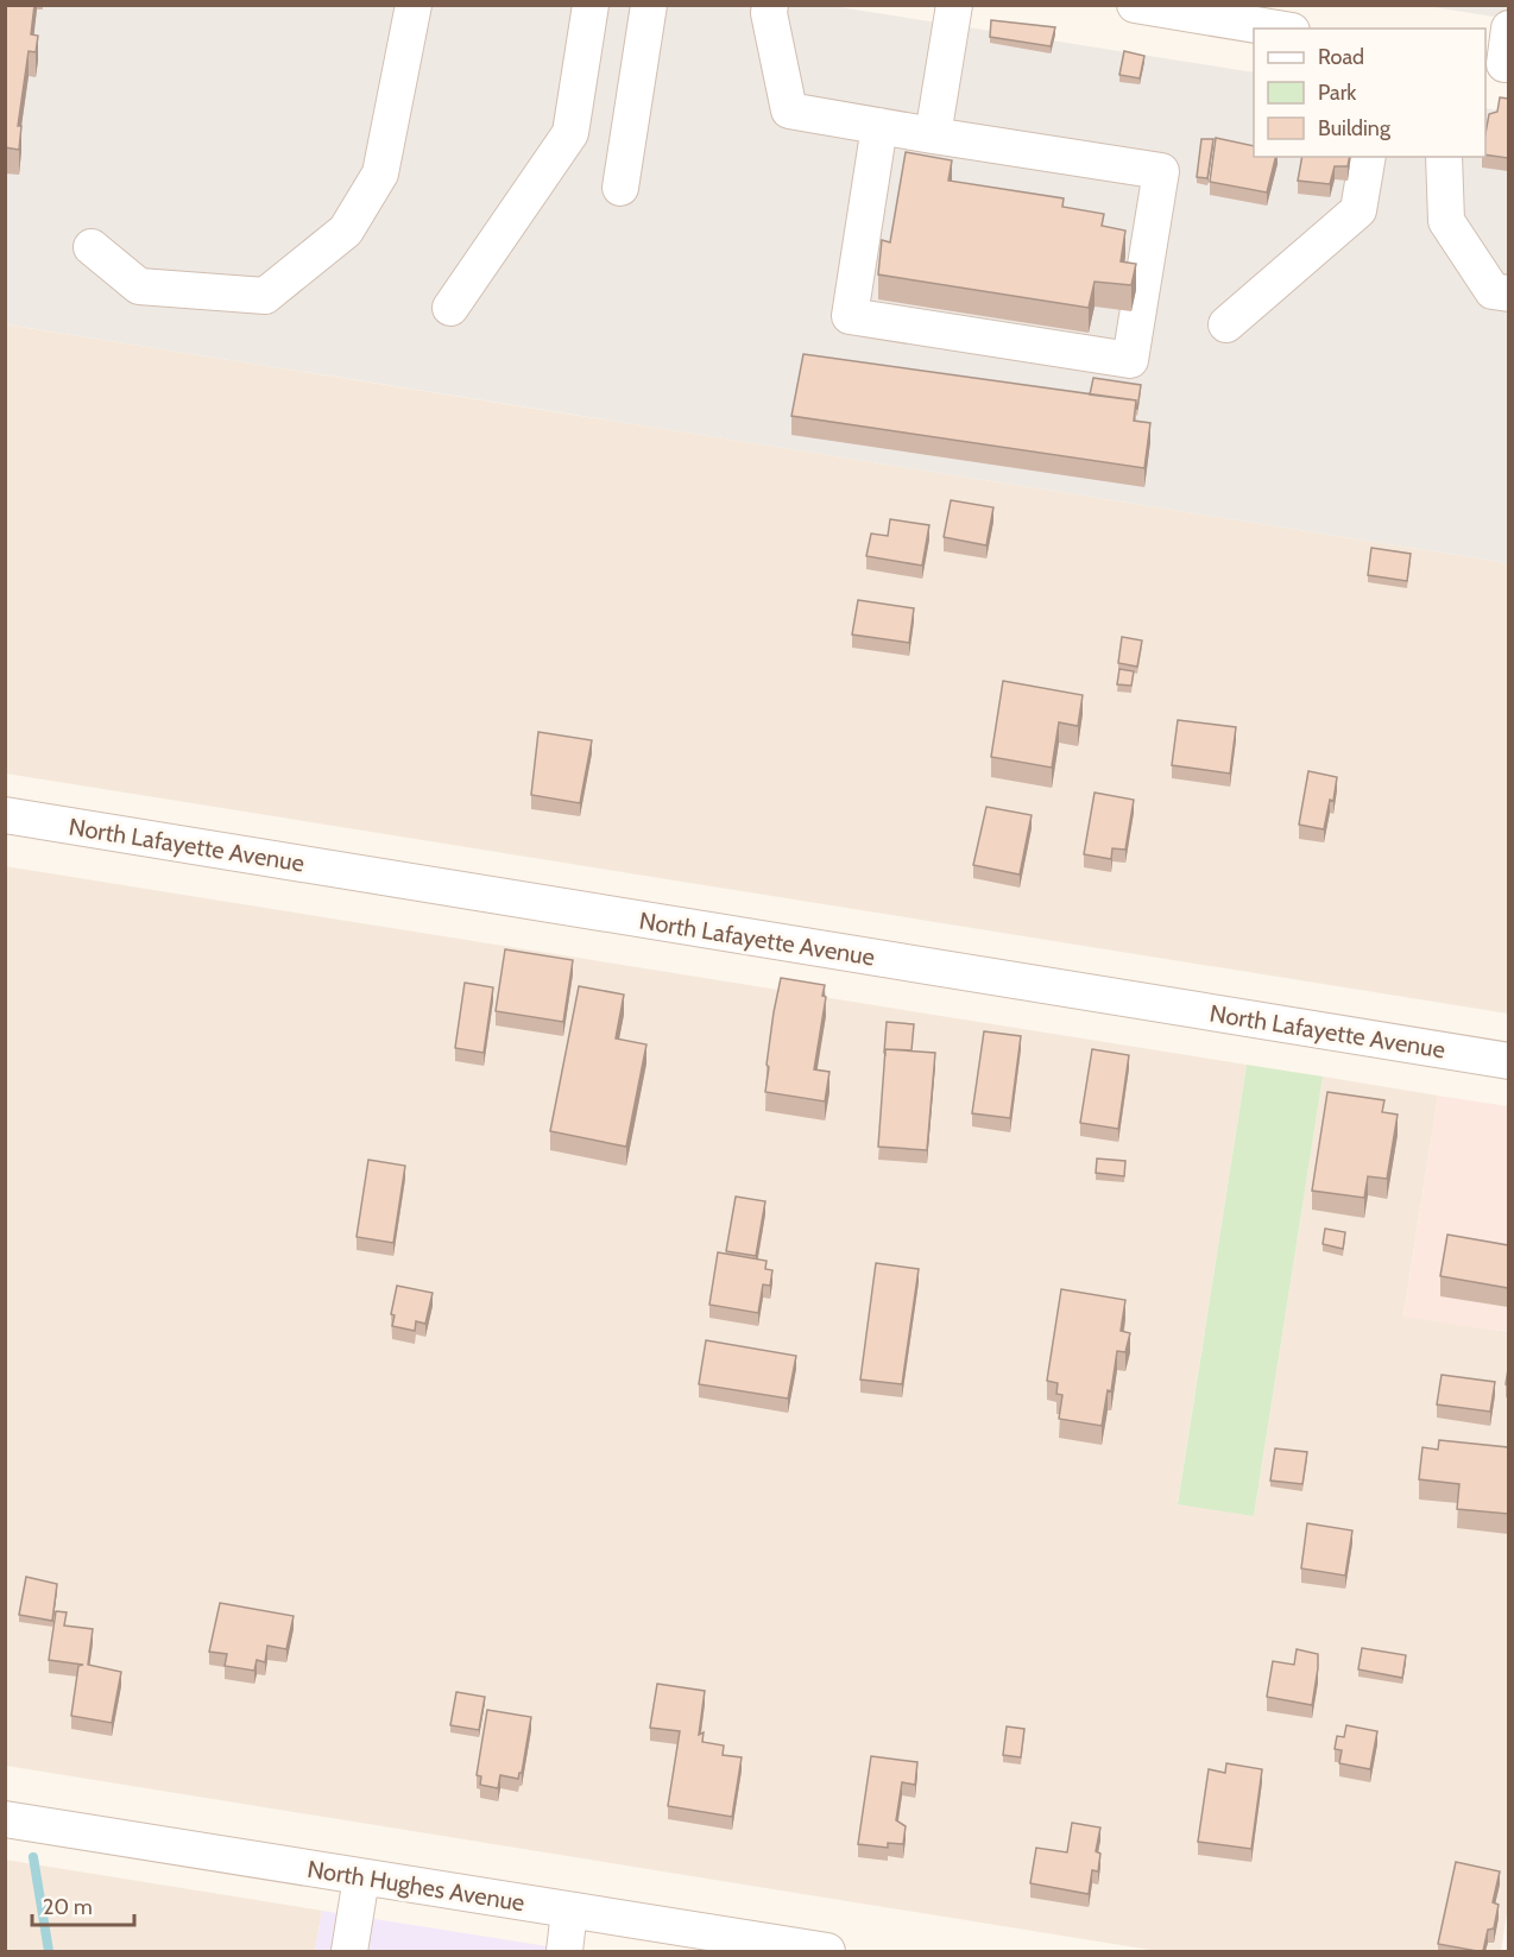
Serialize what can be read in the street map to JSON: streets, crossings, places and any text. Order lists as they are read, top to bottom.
{
  "streets": {
    "street": ["North Lafayette Avenue", "North Hughes Avenue"]
  },
  "legend": ["Road", "Park", "Building"],
  "scale_bar": "20 m"
}
